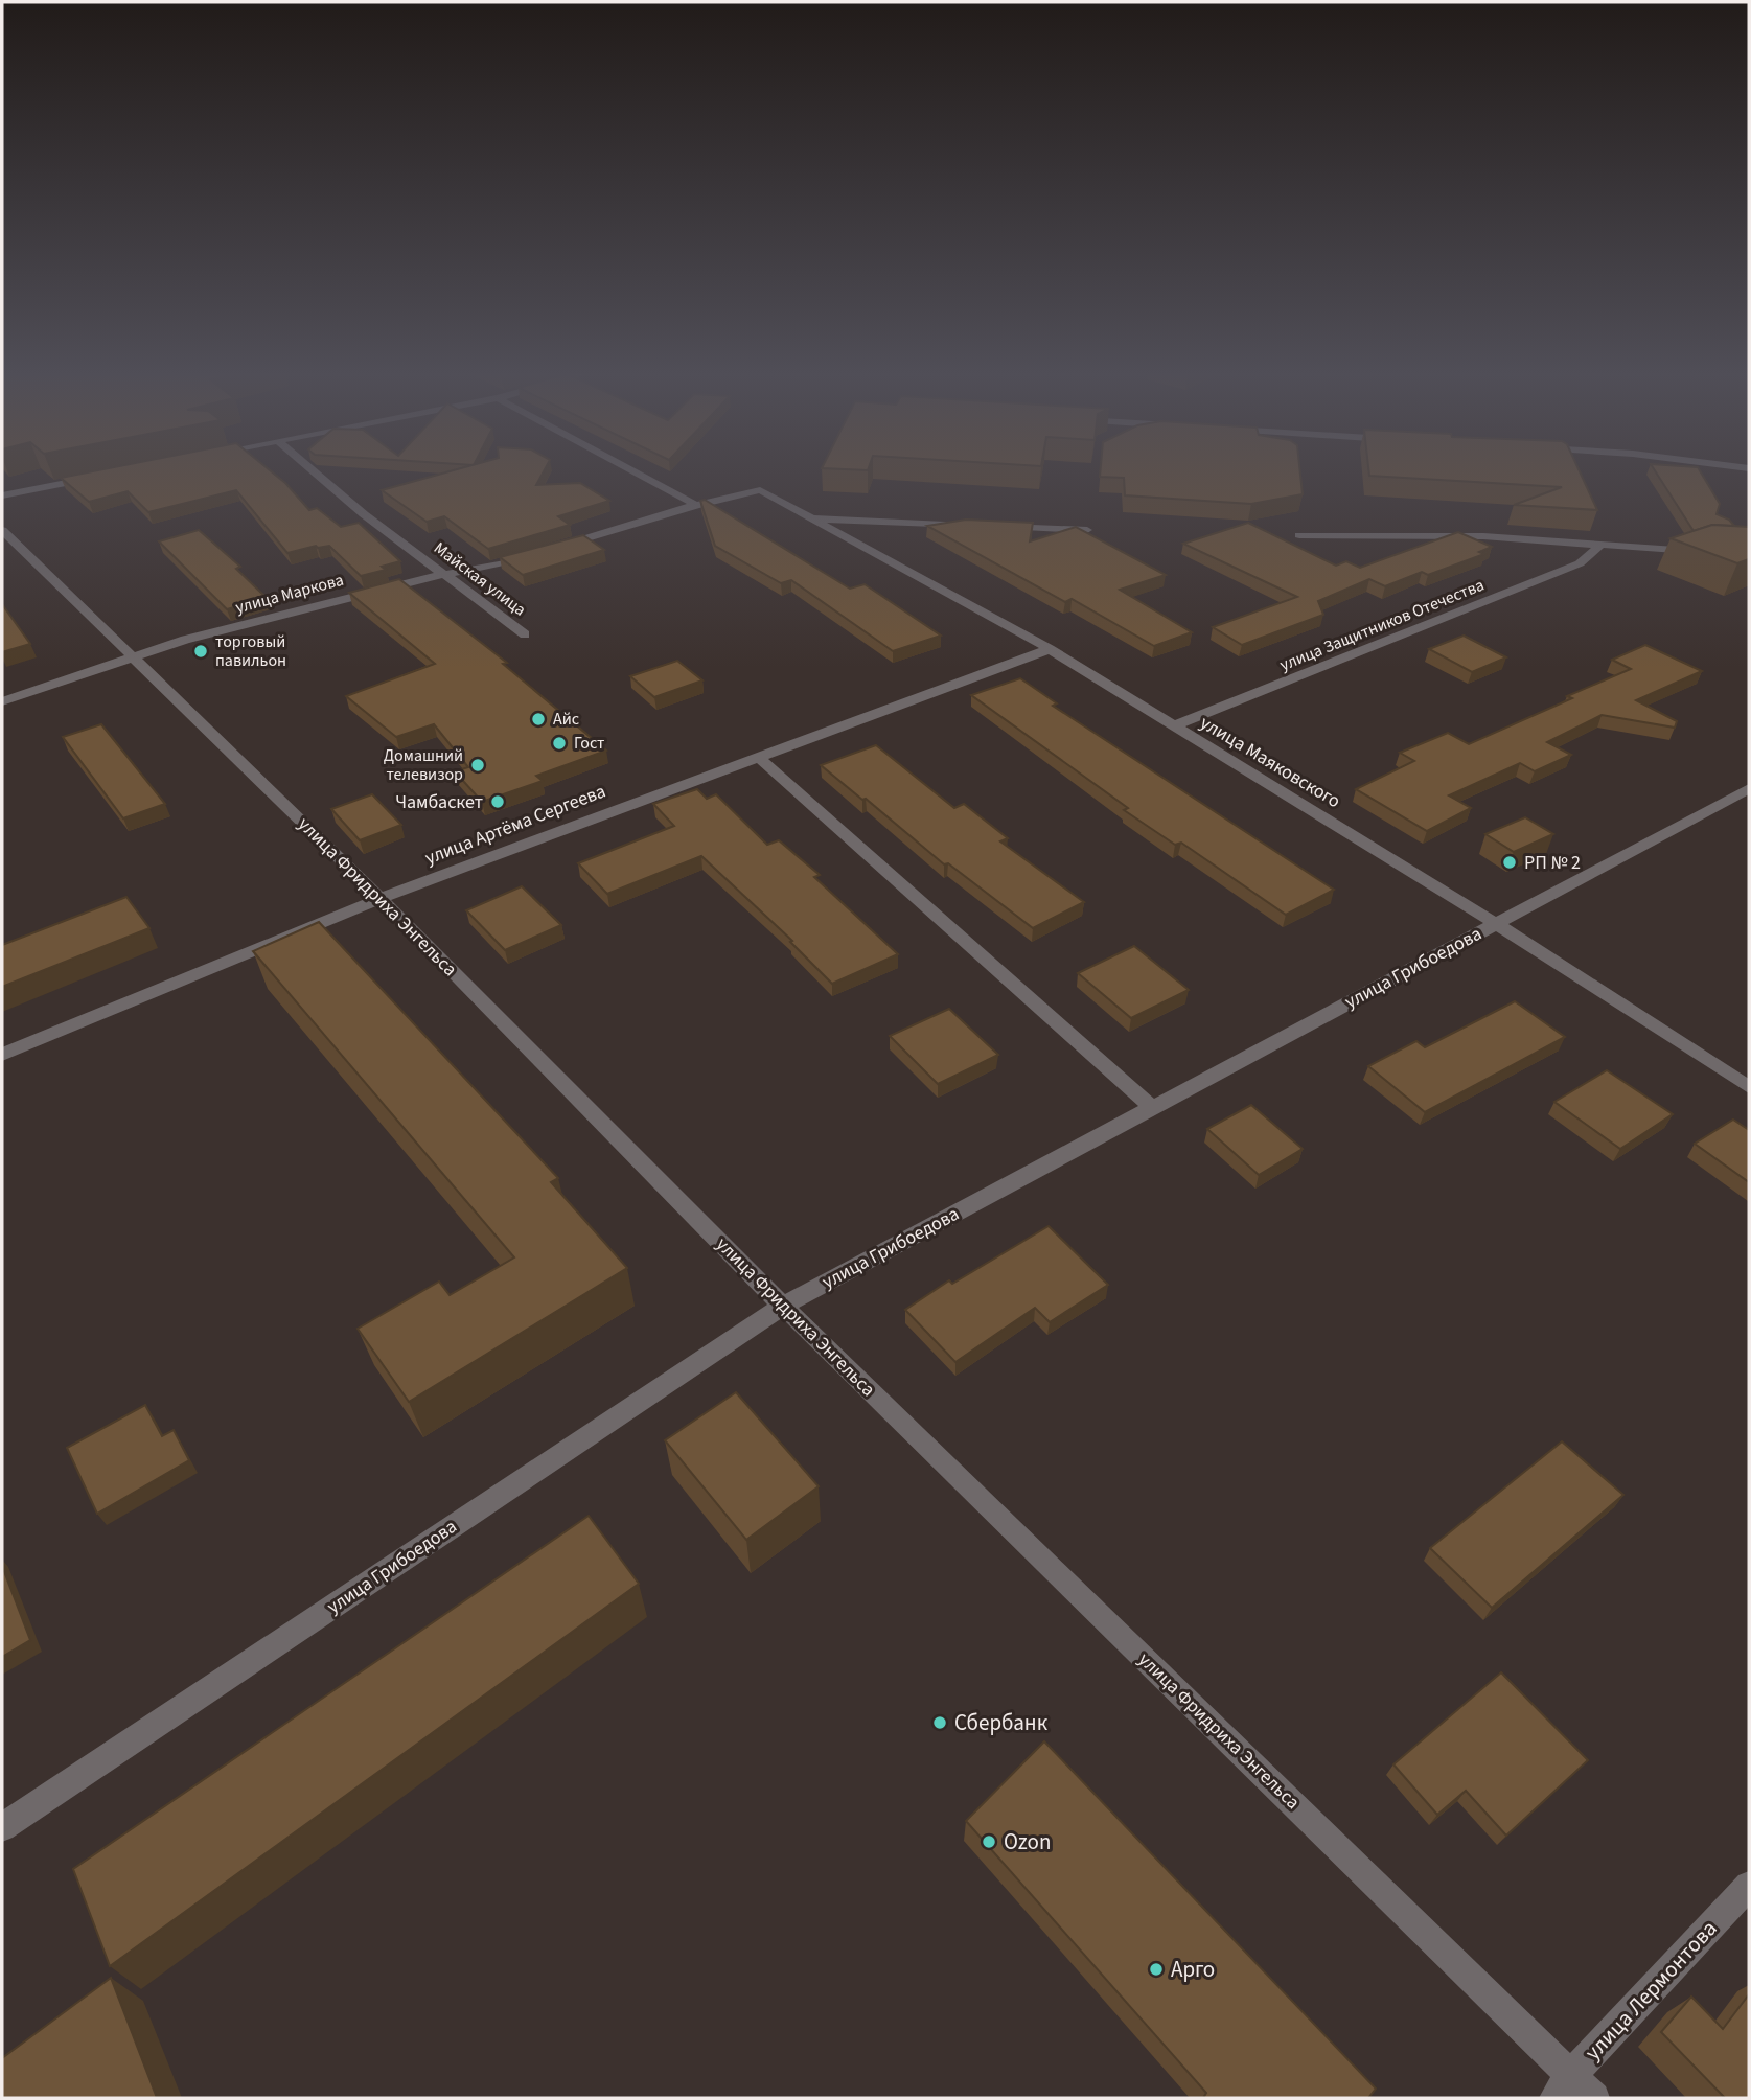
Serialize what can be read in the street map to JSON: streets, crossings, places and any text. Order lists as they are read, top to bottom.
{
  "streets": {
    "street": [
      "Майская улица",
      "улица Маркова",
      "улица Защитников Отечества",
      "улица Маяковского",
      "улица Артёма Сергеева",
      "улица Фридриха Энгельса",
      "улица Грибоедова",
      "улица Лермонтова"
    ]
  },
  "crossings": [
    ["Майская улица", "улица Маркова"],
    ["улица Маркова", "улица Фридриха Энгельса"],
    ["улица Защитников Отечества", "улица Маяковского"],
    ["улица Маяковского", "улица Артёма Сергеева"],
    ["улица Маяковского", "улица Грибоедова"],
    ["улица Артёма Сергеева", "улица Фридриха Энгельса"],
    ["улица Фридриха Энгельса", "улица Грибоедова"],
    ["улица Фридриха Энгельса", "улица Лермонтова"]
  ],
  "places": [
    "торговый павильон",
    "Айс",
    "Гост",
    "Домашний телевизор",
    "Чамбаскет",
    "РП № 2",
    "Сбербанк",
    "Ozon",
    "Арго"
  ]
}
